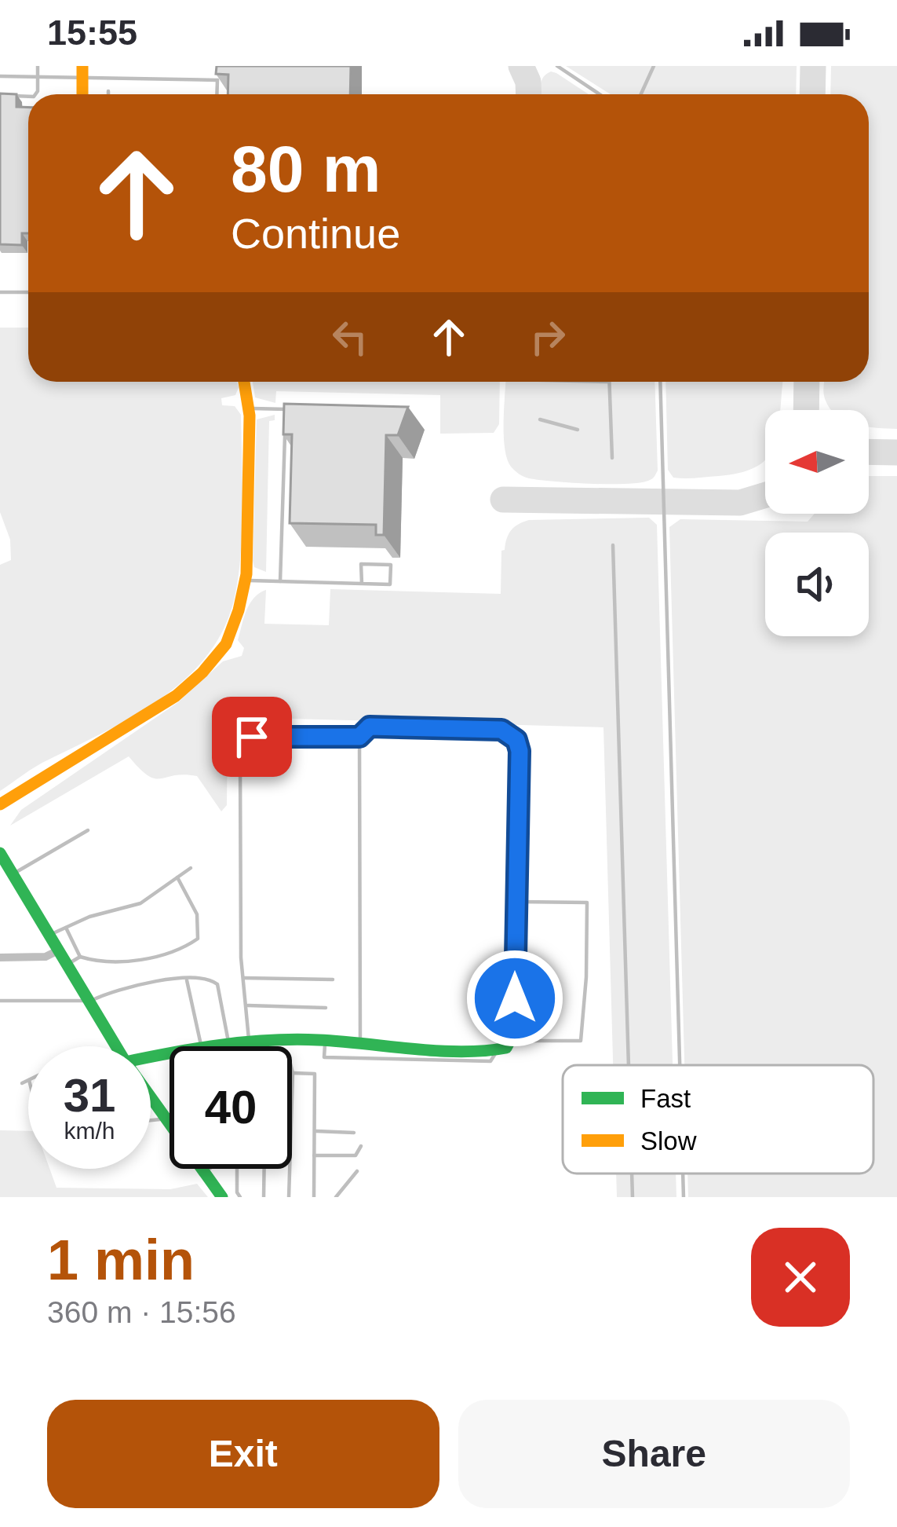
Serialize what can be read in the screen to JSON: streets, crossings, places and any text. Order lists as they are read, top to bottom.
{
  "legend": ["Fast", "Slow"],
  "north": "left",
  "page": {
    "status": "15:55",
    "turn": ["80 m", "Continue"],
    "speed": "31 km/h",
    "limit": "40",
    "heading": ["1 min", "360 m · 15:56"],
    "buttons": ["Exit", "Share"]
  }
}
